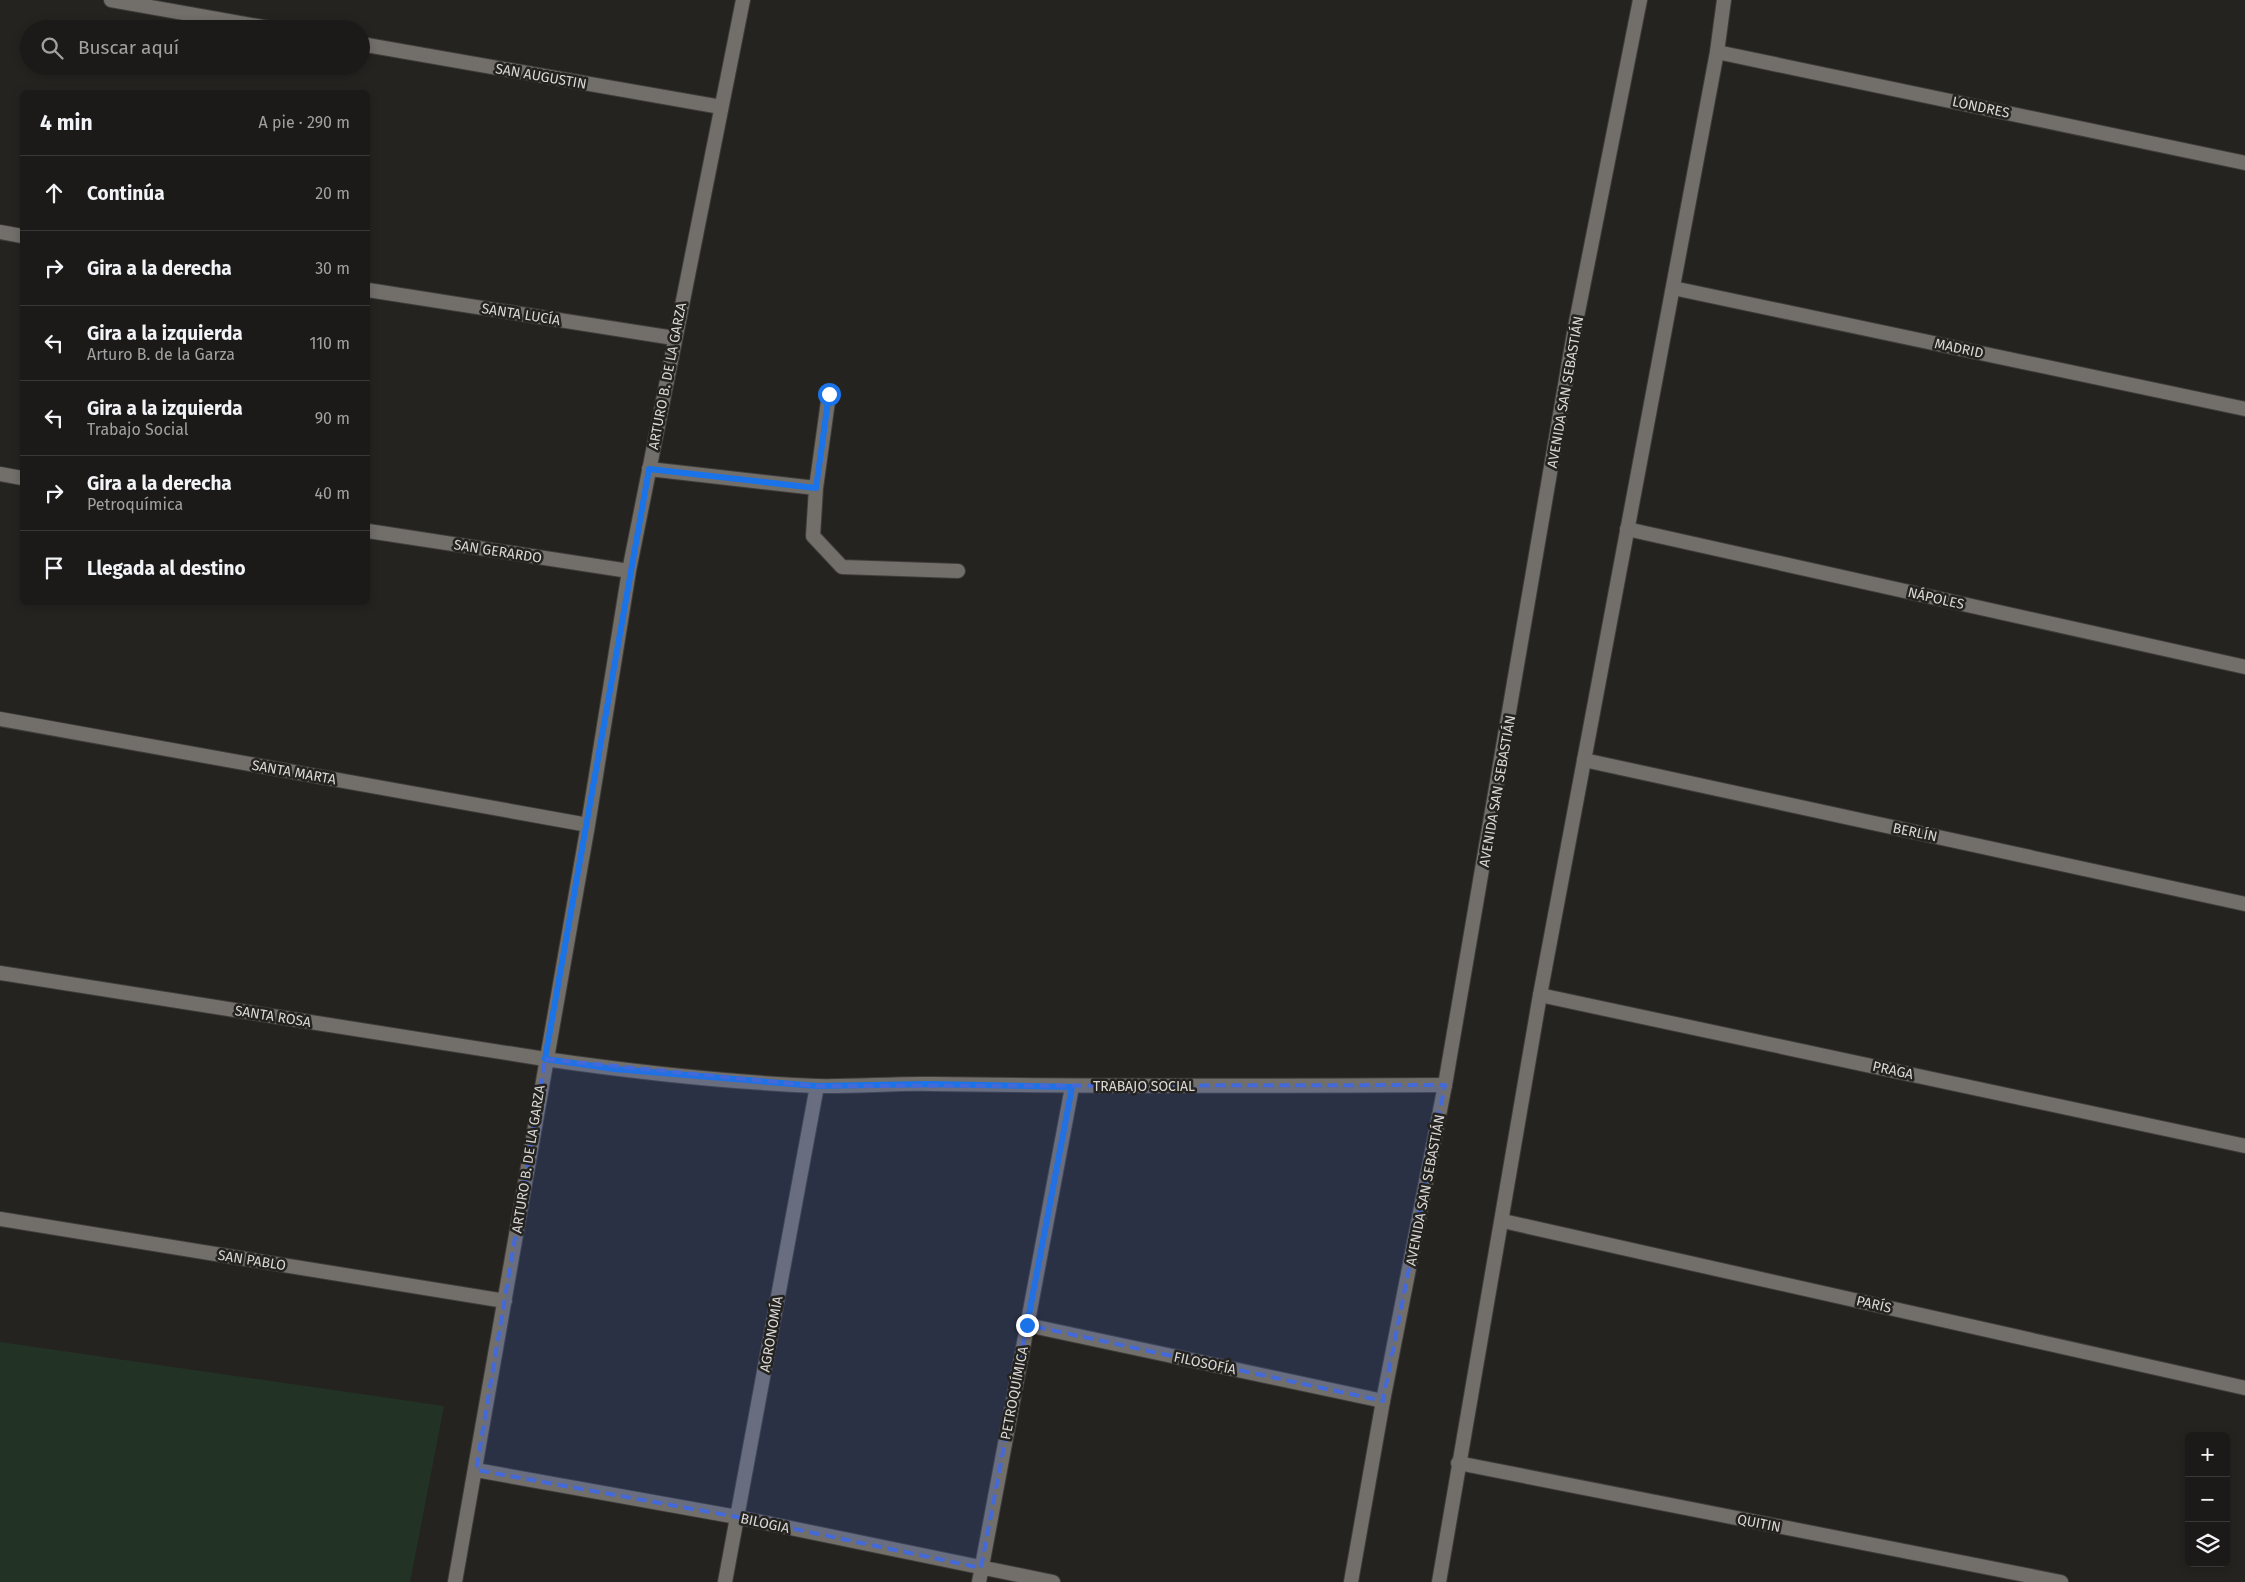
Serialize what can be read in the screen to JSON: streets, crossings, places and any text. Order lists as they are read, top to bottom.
{
  "streets": {
    "street": [
      "SAN AUGUSTIN",
      "LONDRES",
      "SANTA LUCÍA",
      "MADRID",
      "ARTURO B. DE LA GARZA",
      "AVENIDA SAN SEBASTIÁN",
      "SAN GERARDO",
      "NÁPOLES",
      "SANTA MARTA",
      "BERLÍN",
      "SANTA ROSA",
      "PRAGA",
      "TRABAJO SOCIAL",
      "SAN PABLO",
      "PARÍS",
      "AGRONOMÍA",
      "FILOSOFÍA",
      "PETROQUÍMICA",
      "BILOGIA",
      "QUITIN"
    ]
  },
  "crossings": [
    ["SAN AUGUSTIN", "ARTURO B. DE LA GARZA"],
    ["SANTA LUCÍA", "ARTURO B. DE LA GARZA"],
    ["ARTURO B. DE LA GARZA", "SAN GERARDO"],
    ["ARTURO B. DE LA GARZA", "SANTA MARTA"],
    ["ARTURO B. DE LA GARZA", "SANTA ROSA"],
    ["ARTURO B. DE LA GARZA", "TRABAJO SOCIAL"],
    ["ARTURO B. DE LA GARZA", "SAN PABLO"],
    ["ARTURO B. DE LA GARZA", "BILOGIA"],
    ["AVENIDA SAN SEBASTIÁN", "TRABAJO SOCIAL"],
    ["AVENIDA SAN SEBASTIÁN", "FILOSOFÍA"],
    ["SANTA ROSA", "TRABAJO SOCIAL"],
    ["TRABAJO SOCIAL", "AGRONOMÍA"],
    ["TRABAJO SOCIAL", "PETROQUÍMICA"],
    ["AGRONOMÍA", "BILOGIA"],
    ["FILOSOFÍA", "PETROQUÍMICA"],
    ["PETROQUÍMICA", "BILOGIA"]
  ],
  "page": {
    "search": "Buscar aquí",
    "heading": ["4 min", "A pie · 290 m"],
    "list": [
      ["Continúa", "20 m"],
      ["Gira a la derecha", "30 m"],
      ["Gira a la izquierda", "Arturo B. de la Garza", "110 m"],
      ["Gira a la izquierda", "Trabajo Social", "90 m"],
      ["Gira a la derecha", "Petroquímica", "40 m"],
      "Llegada al destino"
    ],
    "map_buttons": ["+", "−"]
  }
}
